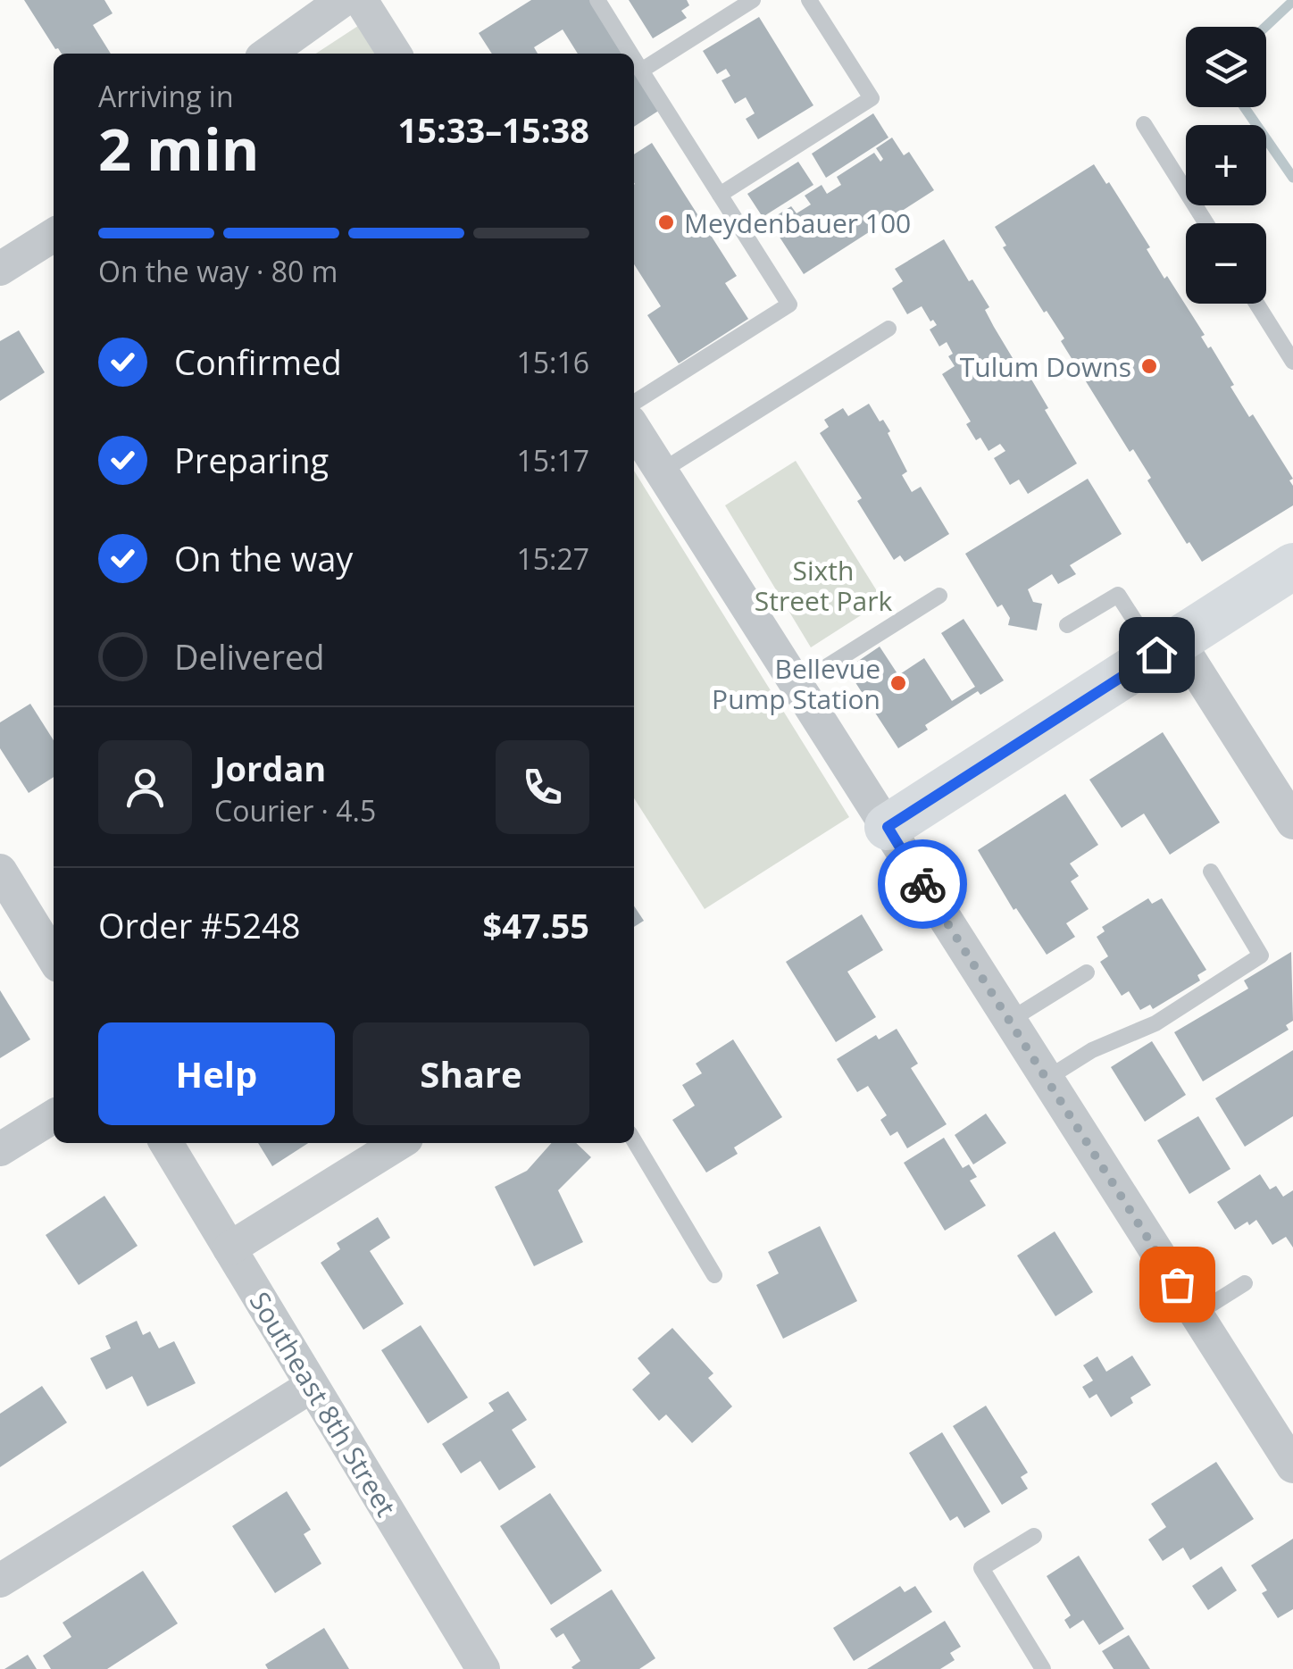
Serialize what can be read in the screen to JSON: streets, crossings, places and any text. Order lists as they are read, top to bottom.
{
  "streets": {
    "street": ["Southeast 8th Street"]
  },
  "parks": ["Sixth Street Park"],
  "places": ["Meydenbauer 100", "Tulum Downs", "Bellevue Pump Station"],
  "page": {
    "map_buttons": ["+", "−"],
    "heading": ["2 min", "Arriving in", "15:33–15:38"],
    "panel": [
      "Jordan",
      "Courier · 4.5",
      "Order #5248",
      "$47.55"
    ],
    "bar": "On the way · 80 m",
    "list": [
      ["Confirmed", "15:16"],
      ["Preparing", "15:17"],
      ["On the way", "15:27"],
      "Delivered"
    ],
    "buttons": ["Help", "Share"]
  }
}
